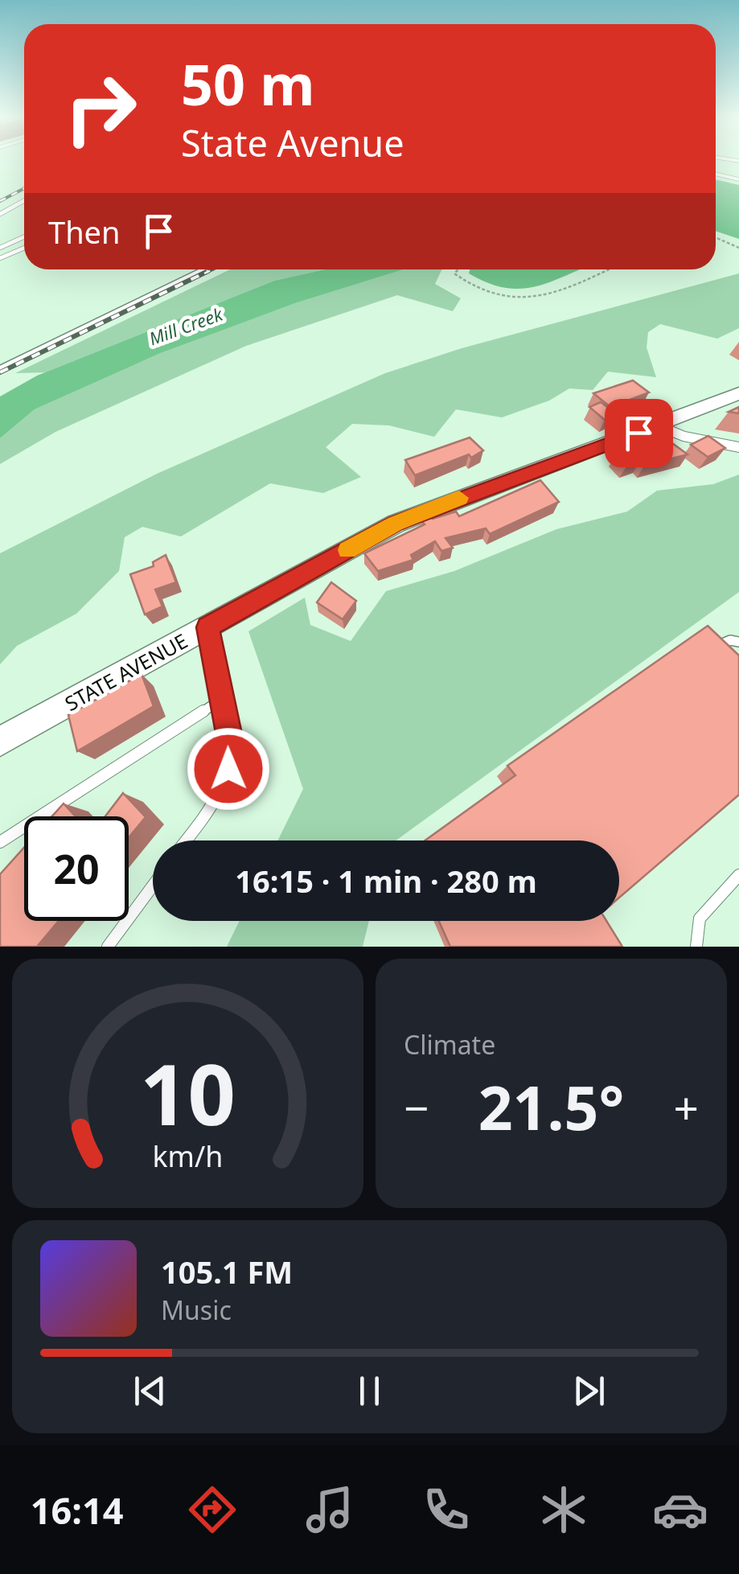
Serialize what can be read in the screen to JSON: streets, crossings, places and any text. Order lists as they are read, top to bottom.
{
  "streets": {
    "main road": ["STATE AVENUE"]
  },
  "water": ["Mill Creek"],
  "page": {
    "turn": ["50 m", "State Avenue"],
    "then": "Then",
    "limit": "20",
    "trip": "16:15 · 1 min · 280 m",
    "tile": "Climate",
    "heat": ["−", "21.5°", "+"],
    "song": ["105.1 FM", "Music"],
    "tabs": "16:14",
    "gauge": ["10", "km/h"]
  }
}
